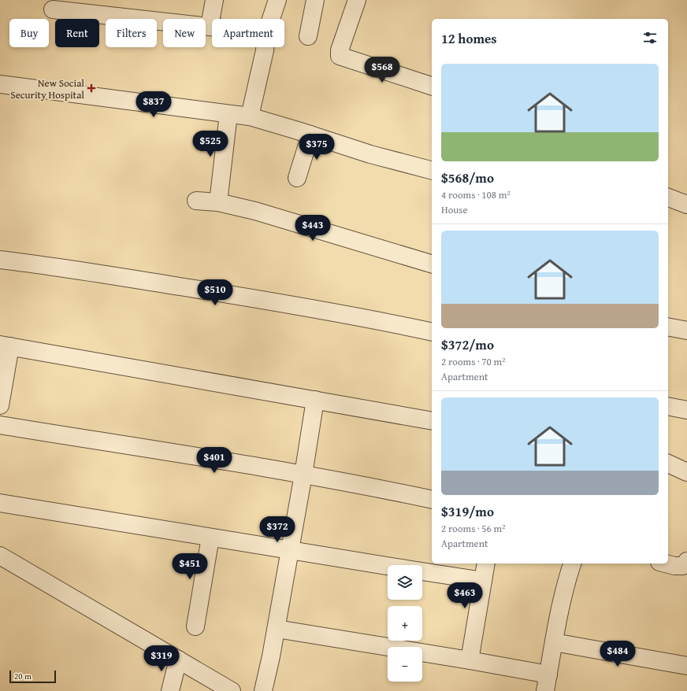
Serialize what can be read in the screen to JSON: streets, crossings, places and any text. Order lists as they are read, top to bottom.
{
  "places": {
    "health": ["New Social Security Hospital"]
  },
  "scale_bar": "20 m",
  "page": {
    "chip": [
      "Buy",
      "Rent",
      "Filters",
      "New",
      "Apartment"
    ],
    "heading": "12 homes",
    "price": [
      "$568",
      "$837",
      "$525",
      "$375",
      "$443",
      "$510",
      "$401",
      "$372",
      "$451",
      "$463",
      "$484",
      "$319"
    ],
    "list": [
      {
        "name": "$568/mo",
        "note": "4 rooms · 108 m² · House"
      },
      {
        "name": "$372/mo",
        "note": "2 rooms · 70 m² · Apartment"
      },
      {
        "name": "$319/mo",
        "note": "2 rooms · 56 m² · Apartment"
      }
    ],
    "map_buttons": ["+", "−"],
    "scale": "20 m"
  }
}
